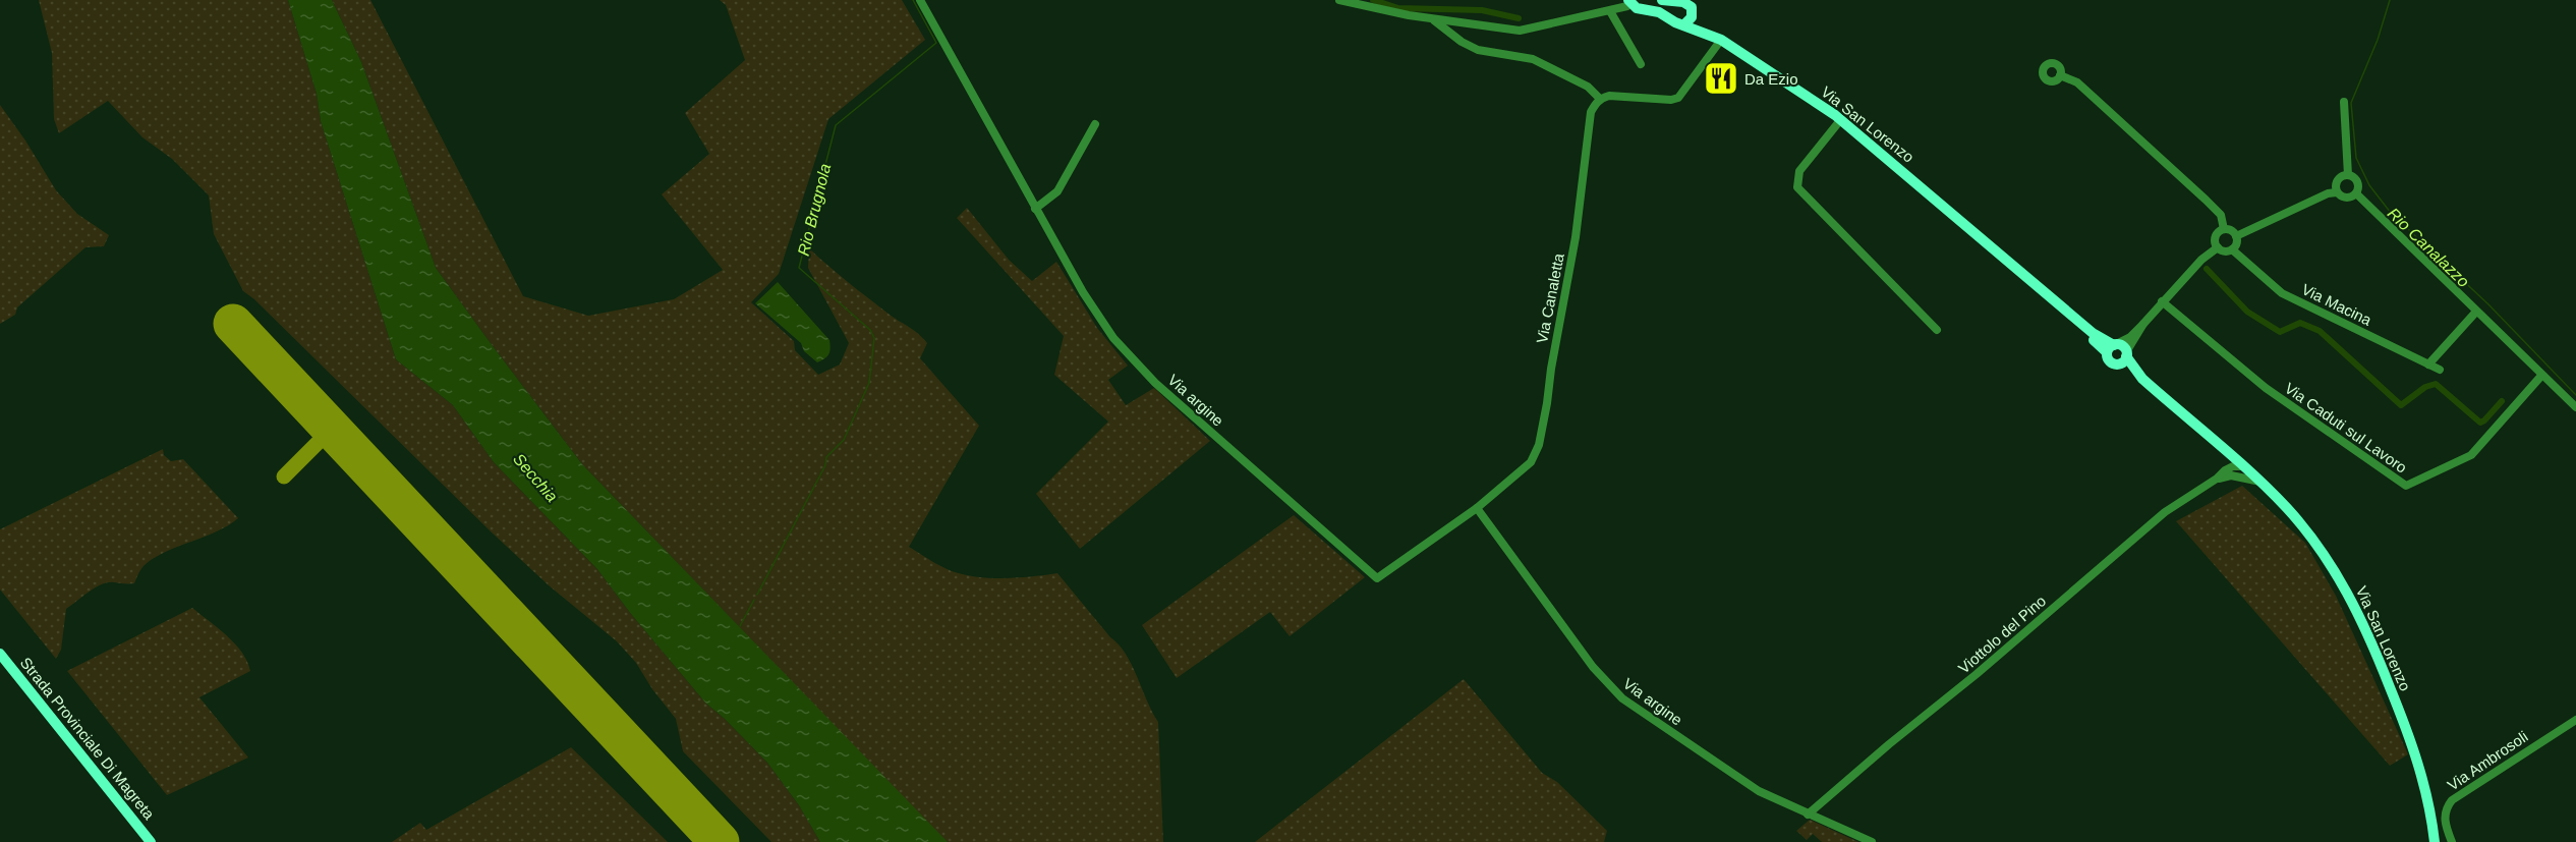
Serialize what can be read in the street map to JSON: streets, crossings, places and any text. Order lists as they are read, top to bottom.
{
  "streets": {
    "main road": ["Via San Lorenzo", "Strada Provinciale Di Magreta"],
    "street": [
      "Via Canaletta",
      "Via Macina",
      "Via argine",
      "Via Caduti sul Lavoro",
      "Viottolo del Pino",
      "Via Ambrosoli"
    ]
  },
  "crossings": [
    ["Via San Lorenzo", "Viottolo del Pino"],
    ["Via Canaletta", "Via argine"],
    ["Via argine", "Viottolo del Pino"]
  ],
  "water": ["Rio Brugnola", "Rio Canalazzo", "Secchia"],
  "places": {
    "restaurant": ["Da Ezio"]
  }
}
